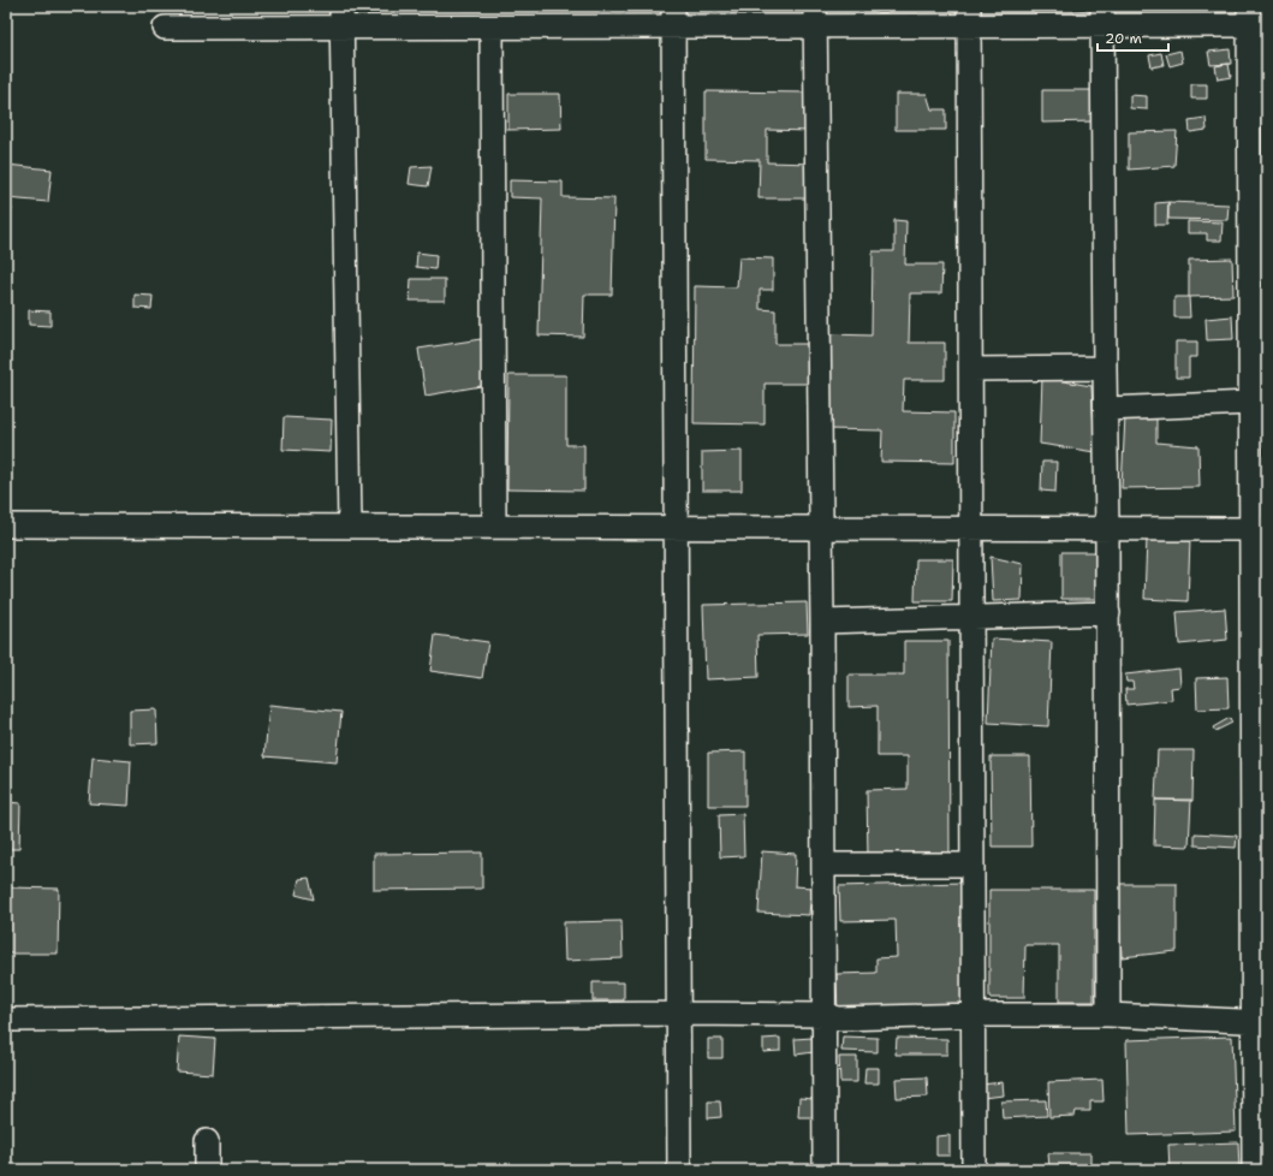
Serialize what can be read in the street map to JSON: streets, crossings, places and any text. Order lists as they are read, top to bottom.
{
  "scale_bar": "20 m"
}
